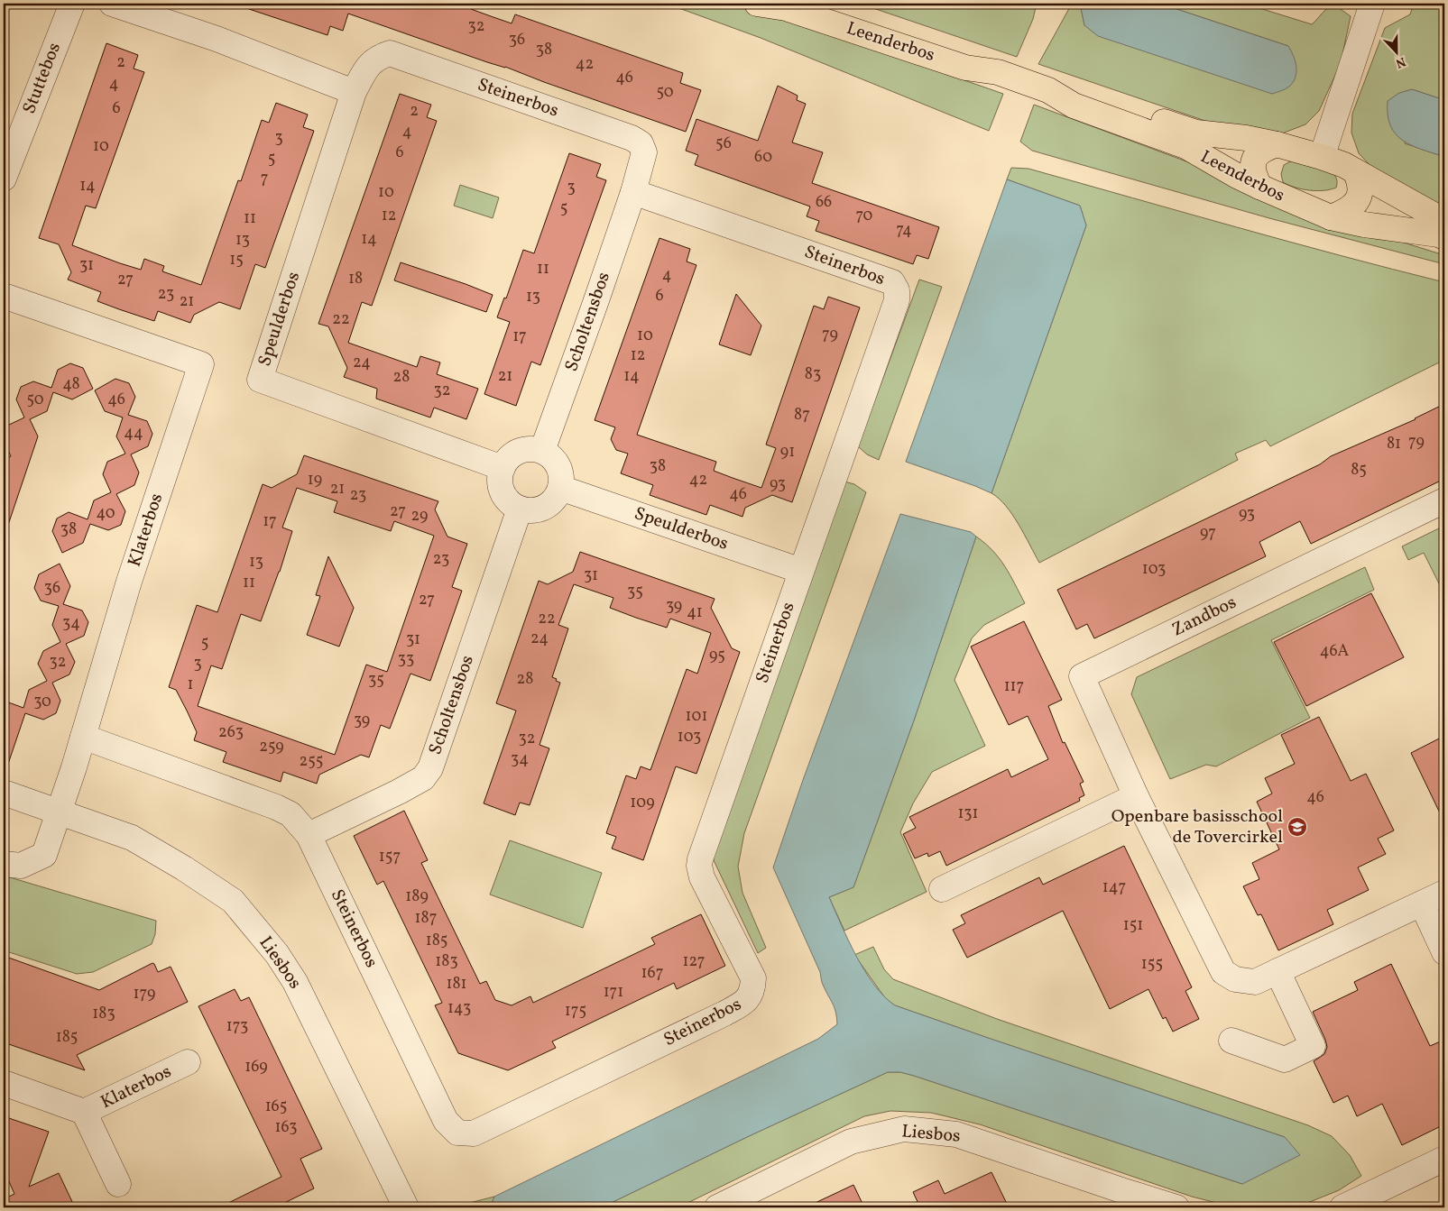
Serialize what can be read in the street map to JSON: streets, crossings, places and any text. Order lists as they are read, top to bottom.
{
  "streets": {
    "main road": ["Leenderbos"],
    "street": [
      "Stuttebos",
      "Steinerbos",
      "Speulderbos",
      "Scholtensbos",
      "Klaterbos",
      "Zandbos",
      "Liesbos"
    ]
  },
  "crossings": [
    ["Steinerbos", "Speulderbos"],
    ["Steinerbos", "Scholtensbos"],
    ["Steinerbos", "Klaterbos"],
    ["Speulderbos", "Scholtensbos"],
    ["Klaterbos", "Liesbos"]
  ],
  "places": {
    "school or university": ["Openbare basisschool de Tovercirkel"]
  },
  "house_numbers": [
    "32",
    "36",
    "38",
    "2",
    "42",
    "46",
    "4",
    "50",
    "6",
    "2",
    "4",
    "3",
    "56",
    "10",
    "6",
    "60",
    "5",
    "7",
    "14",
    "3",
    "10",
    "66",
    "5",
    "12",
    "70",
    "11",
    "74",
    "14",
    "13",
    "15",
    "31",
    "11",
    "4",
    "18",
    "27",
    "23",
    "6",
    "13",
    "21",
    "22",
    "79",
    "10",
    "17",
    "12",
    "24",
    "83",
    "21",
    "14",
    "28",
    "48",
    "32",
    "50",
    "46",
    "87",
    "44",
    "79",
    "81",
    "91",
    "38",
    "85",
    "19",
    "42",
    "93",
    "21",
    "46",
    "23",
    "27",
    "40",
    "93",
    "29",
    "17",
    "38",
    "97",
    "23",
    "13",
    "103",
    "31",
    "11",
    "36",
    "35",
    "27",
    "39",
    "41",
    "22",
    "34",
    "24",
    "31",
    "5",
    "46A",
    "95",
    "33",
    "32",
    "3",
    "28",
    "35",
    "1",
    "117",
    "30",
    "101",
    "39",
    "263",
    "103",
    "32",
    "259",
    "34",
    "255",
    "46",
    "109",
    "131",
    "157",
    "147",
    "189",
    "187",
    "151",
    "185",
    "183",
    "127",
    "155",
    "167",
    "181",
    "171",
    "179",
    "143",
    "175",
    "183",
    "173",
    "185",
    "169",
    "165",
    "163"
  ],
  "north": "bottom"
}
